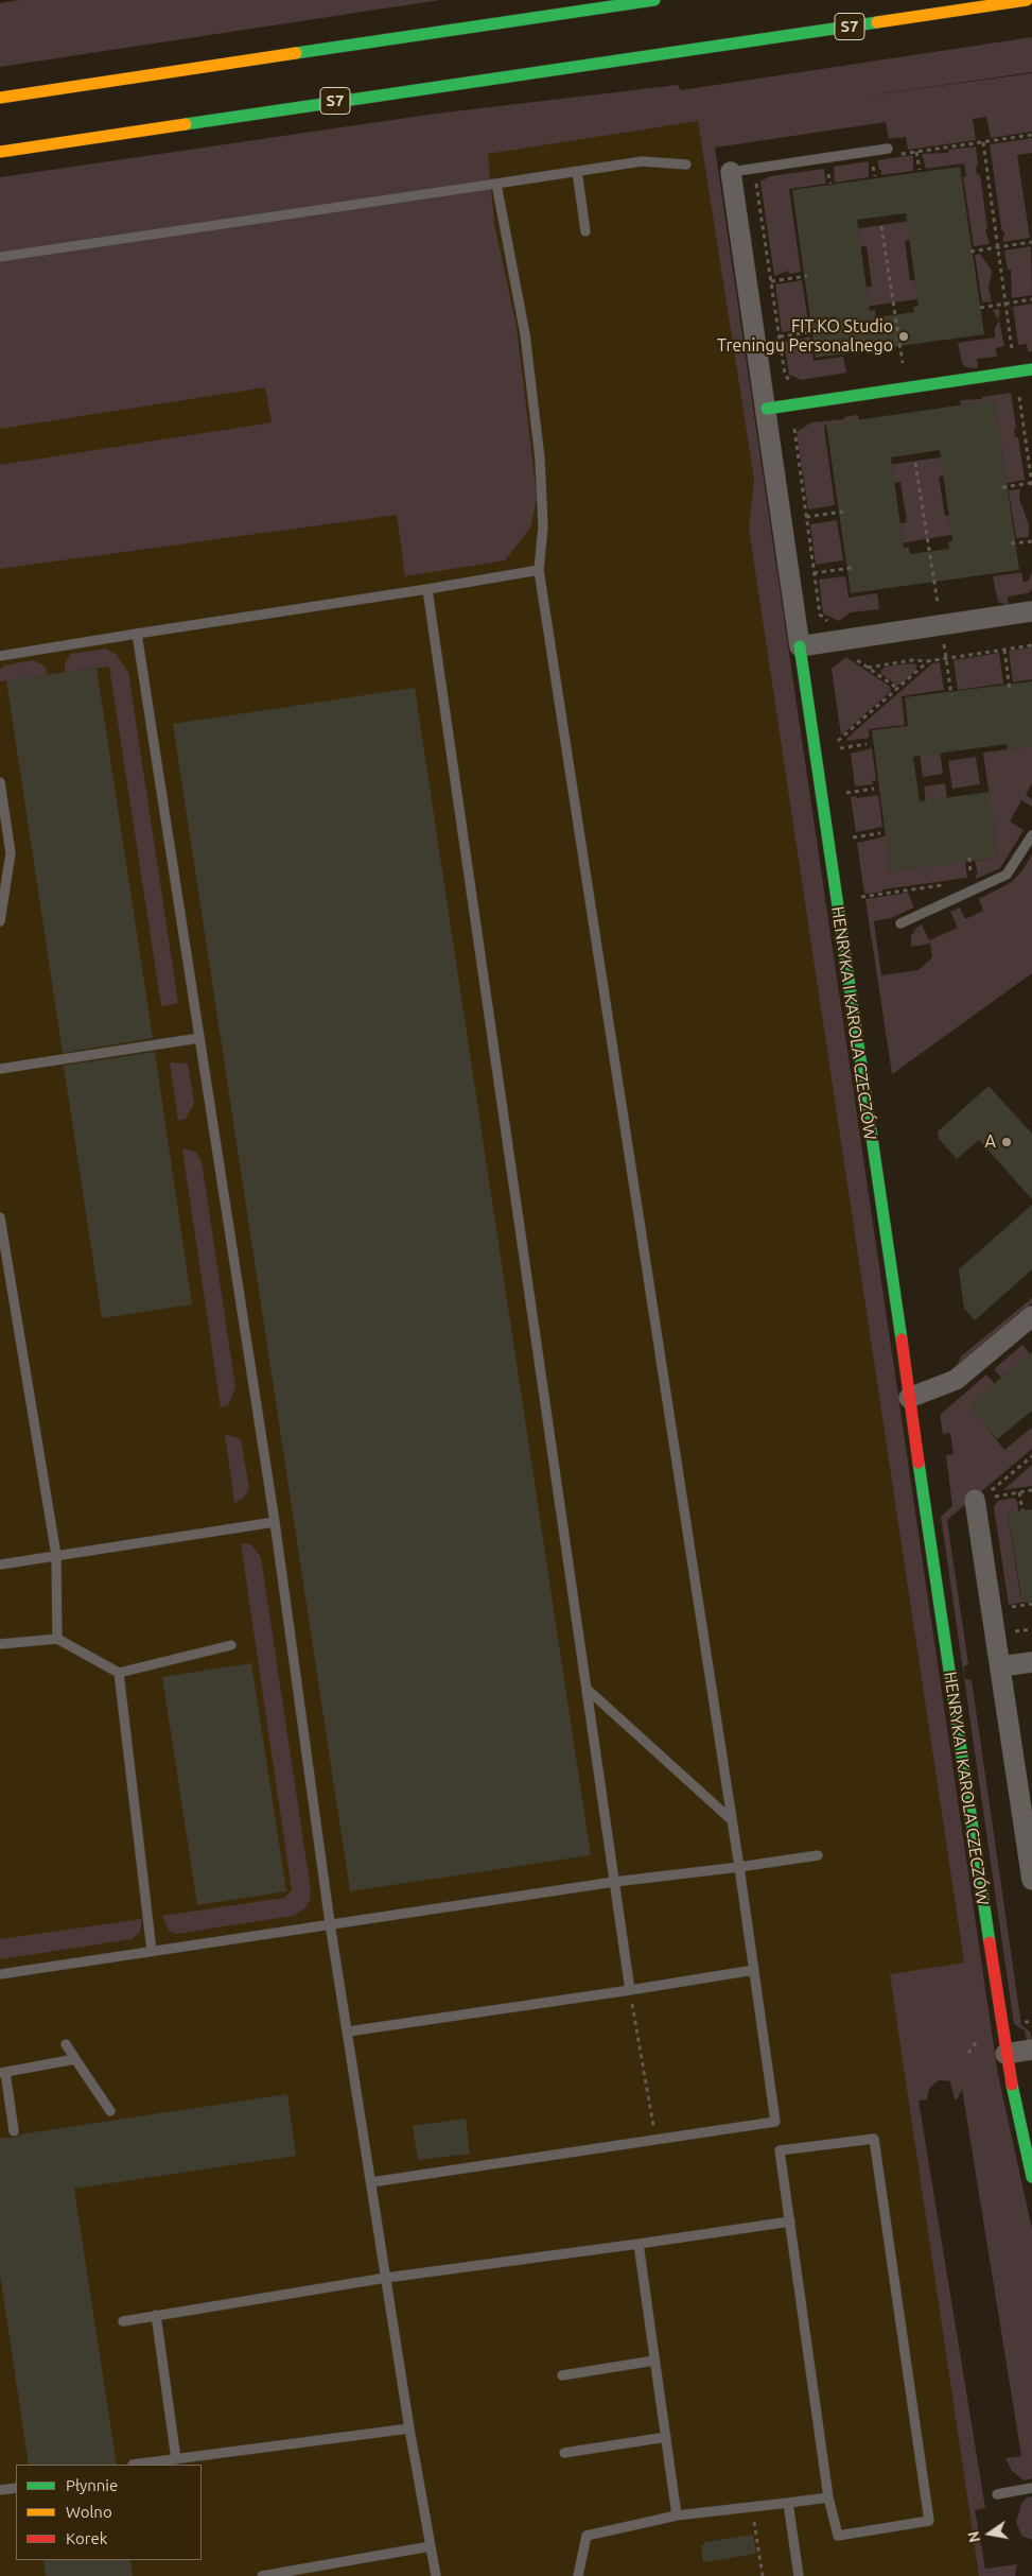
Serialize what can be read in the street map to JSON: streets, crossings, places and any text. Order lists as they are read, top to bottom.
{
  "streets": {
    "main road": ["S7", "HENRYKA I KAROLA CZECZÓW"]
  },
  "places": ["FIT.KO Studio Treningu Personalnego", "A"],
  "legend": ["Płynnie", "Wolno", "Korek"],
  "north": "left"
}
